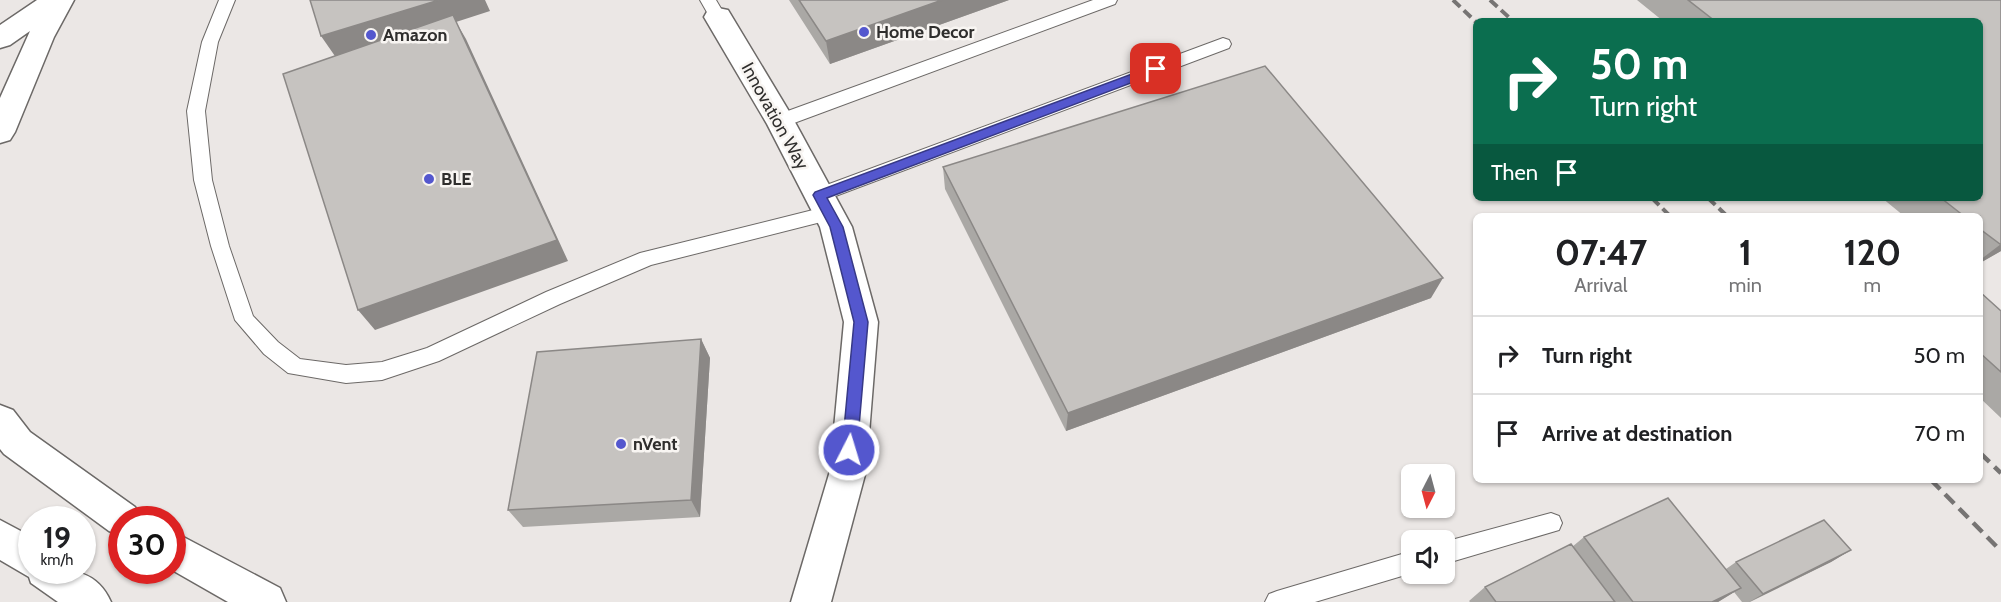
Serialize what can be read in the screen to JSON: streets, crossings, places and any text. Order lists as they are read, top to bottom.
{
  "streets": {
    "street": ["Innovation Way"]
  },
  "places": [
    "Home Decor",
    "Amazon",
    "BLE",
    "nVent"
  ],
  "north": "bottom",
  "page": {
    "turn": ["50 m", "Turn right"],
    "then": "Then",
    "eta": [
      "07:47",
      "Arrival",
      "1",
      "min",
      "120",
      "m"
    ],
    "list": [
      {
        "name": "Turn right",
        "value": "50 m"
      },
      {
        "name": "Arrive at destination",
        "value": "70 m"
      }
    ],
    "speed": "19 km/h",
    "limit": "30"
  }
}
